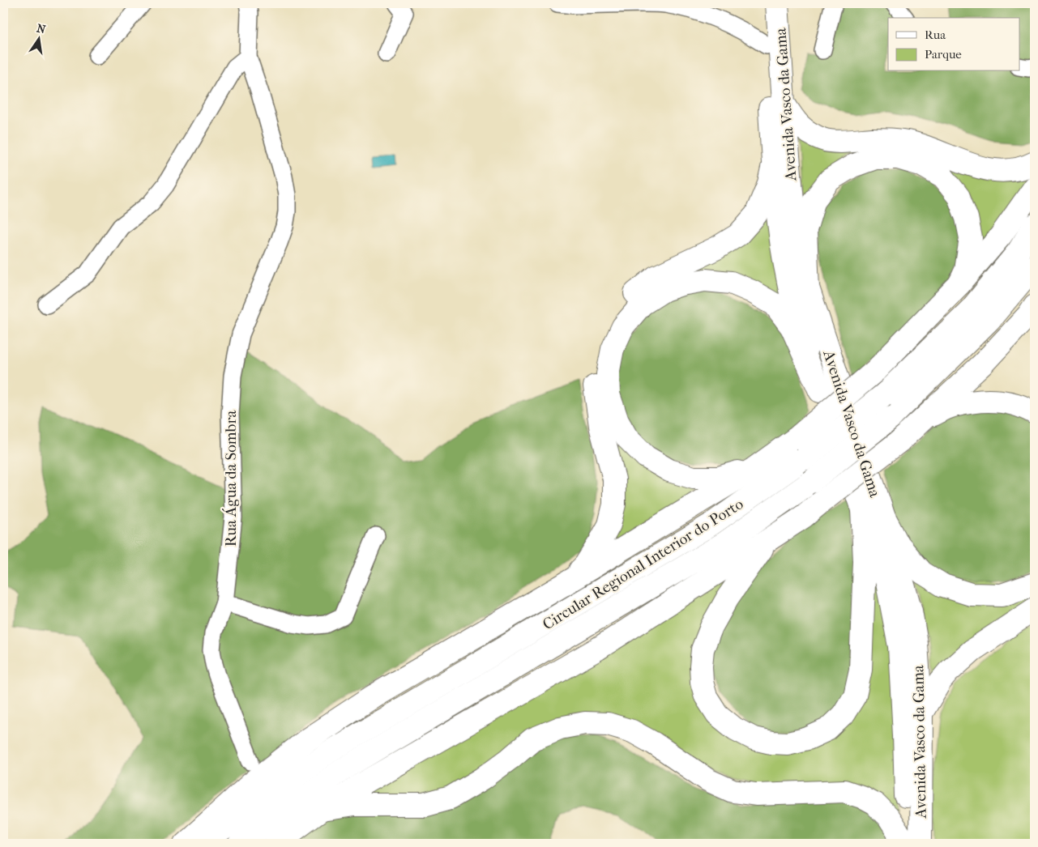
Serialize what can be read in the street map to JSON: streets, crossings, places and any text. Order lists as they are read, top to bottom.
{
  "streets": {
    "main road": ["Avenida Vasco da Gama", "Circular Regional Interior do Porto"],
    "street": ["Rua Água da Sombra"]
  },
  "legend": ["Rua", "Parque"],
  "north": "top"
}
